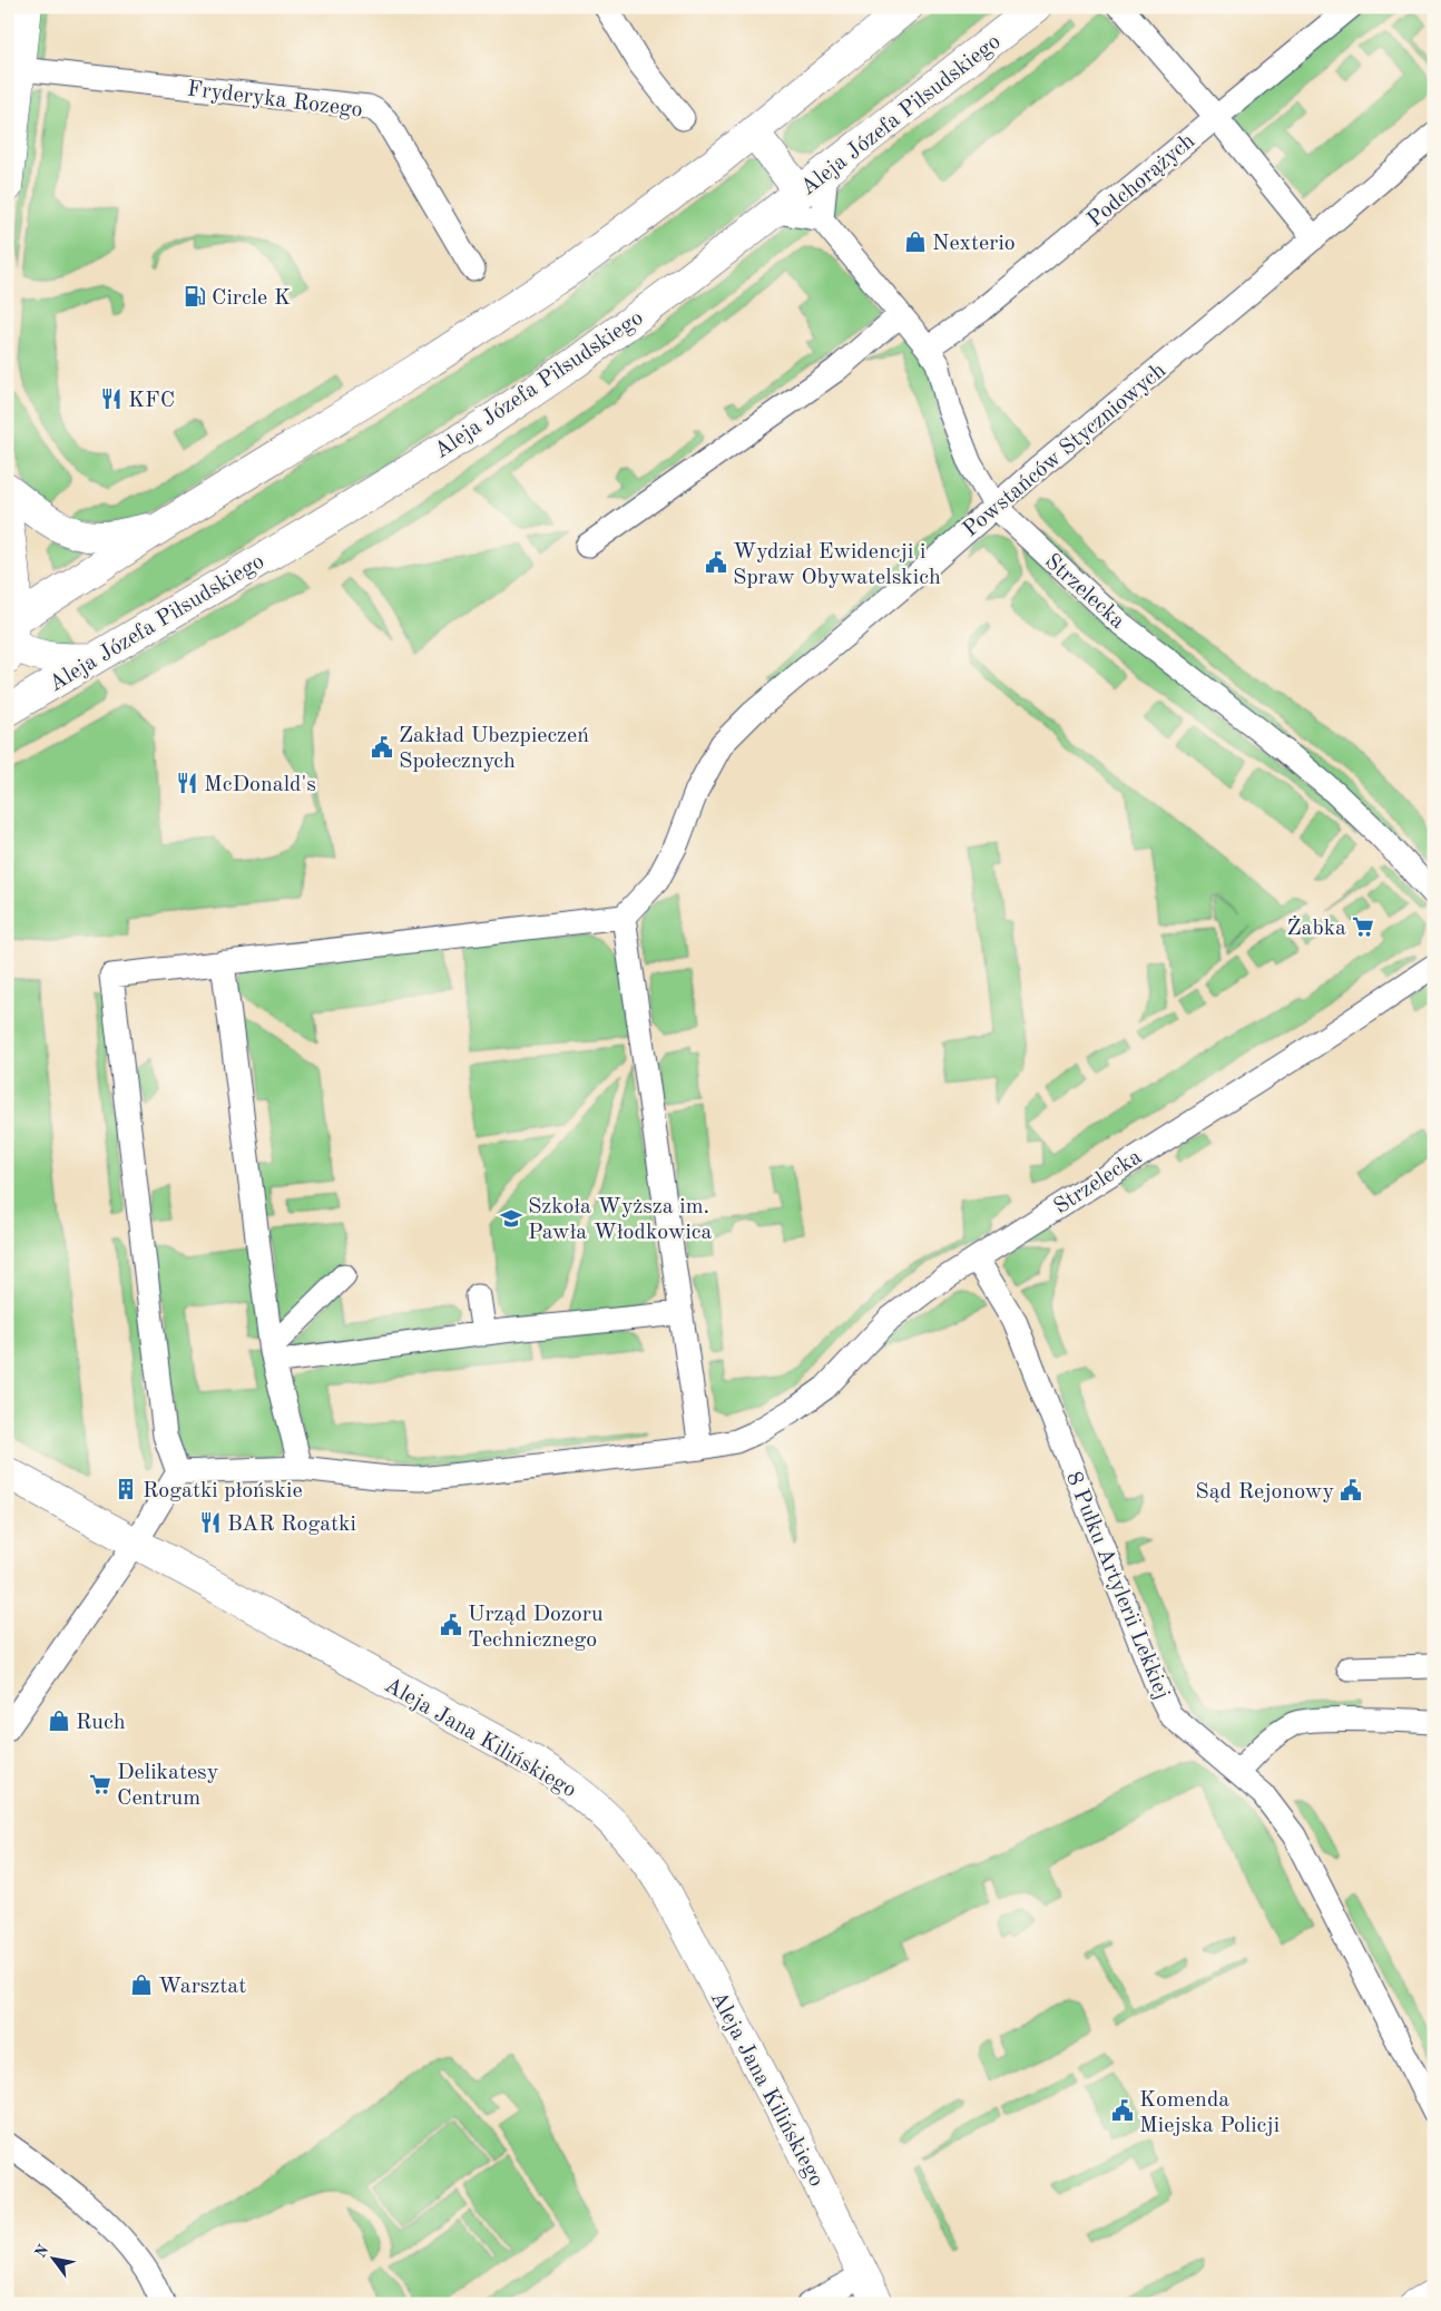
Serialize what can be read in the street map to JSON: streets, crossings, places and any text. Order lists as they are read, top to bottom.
{
  "streets": {
    "main road": ["Aleja Józefa Piłsudskiego", "Aleja Jana Kilińskiego"],
    "street": [
      "Fryderyka Rozego",
      "Podchorążych",
      "Powstańców Styczniowych",
      "Strzelecka",
      "8 Pułku Artylerii Lekkiej"
    ]
  },
  "crossings": [
    ["Podchorążych", "Strzelecka"],
    ["Powstańców Styczniowych", "Strzelecka"],
    ["Strzelecka", "8 Pułku Artylerii Lekkiej"]
  ],
  "places": {
    "shop": ["Nexterio", "Ruch", "Warsztat"],
    "fuel station": ["Circle K"],
    "restaurant": ["KFC", "McDonald's", "BAR Rogatki"],
    "public building": [
      "Wydział Ewidencji i Spraw Obywatelskich",
      "Zakład Ubezpieczeń Społecznych",
      "Sąd Rejonowy",
      "Urząd Dozoru Technicznego",
      "Komenda Miejska Policji"
    ],
    "supermarket": ["Żabka", "Delikatesy Centrum"],
    "school or university": ["Szkoła Wyższa im. Pawła Włodkowica"],
    "building": ["Rogatki płońskie"]
  },
  "north": "top left"
}
